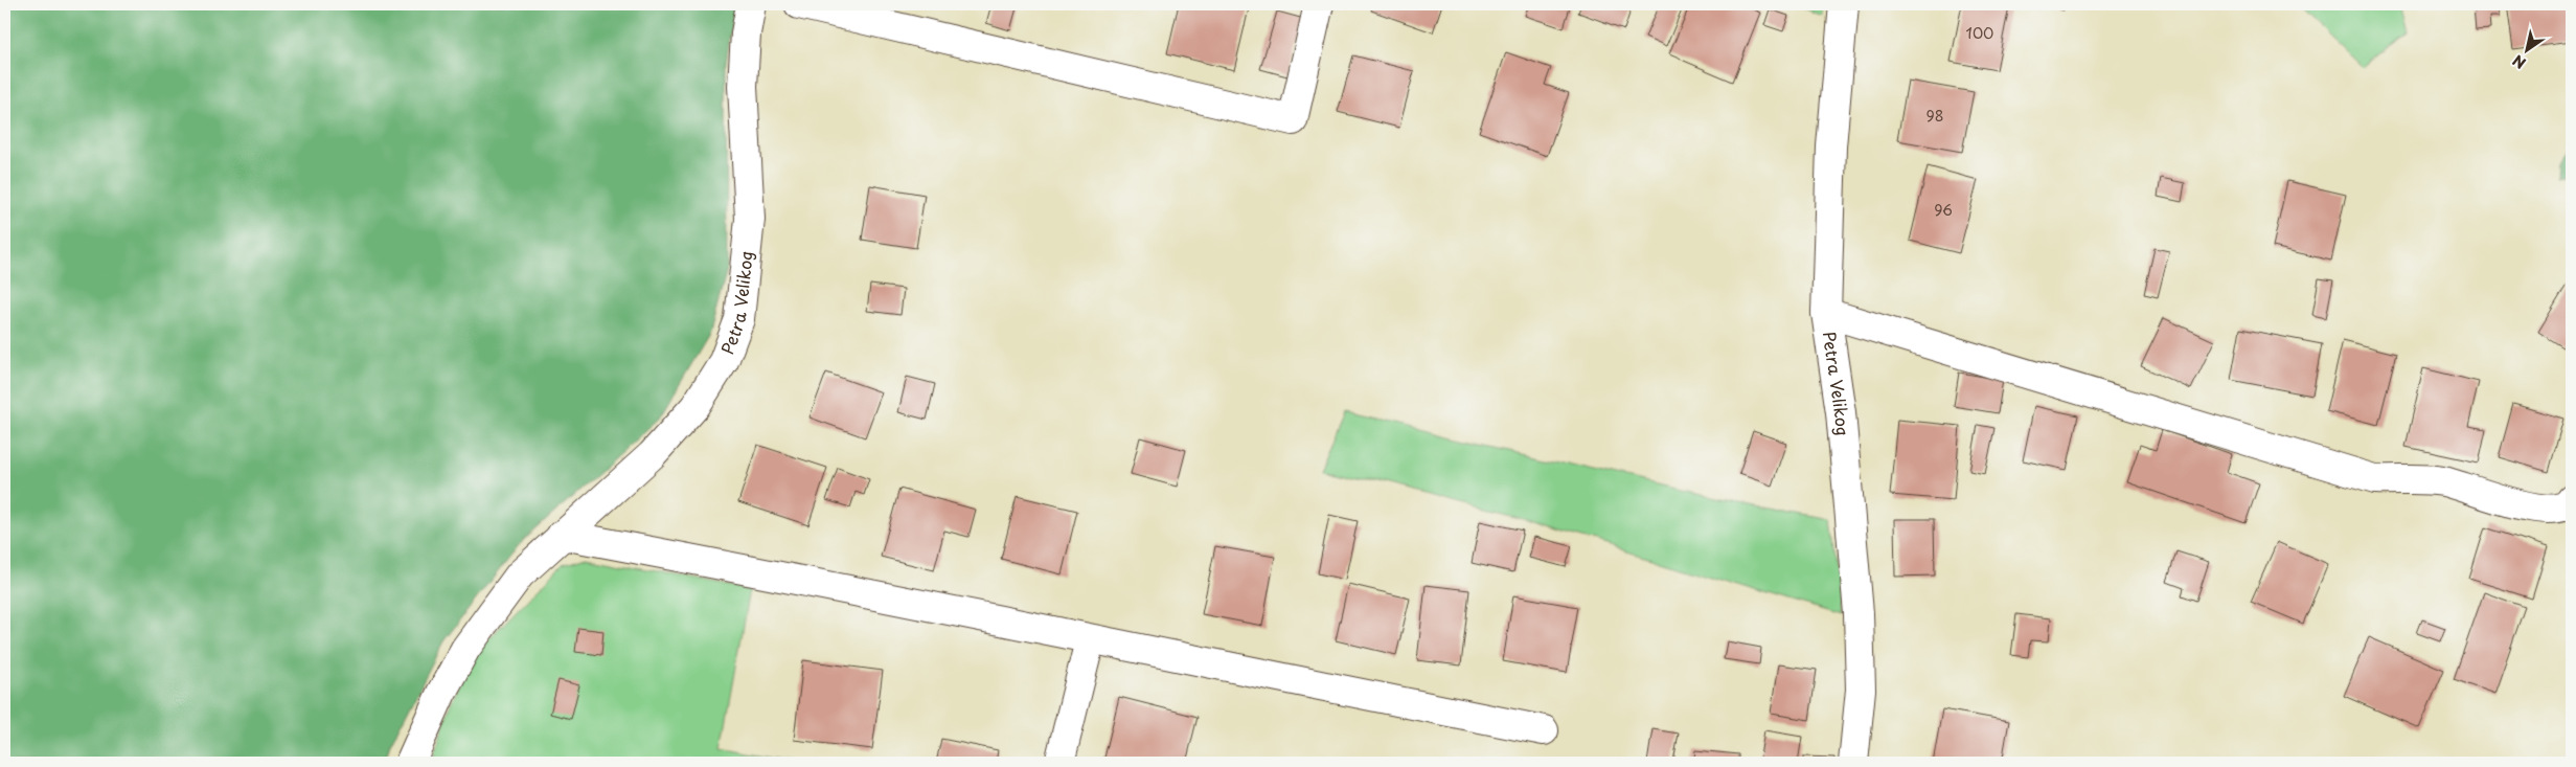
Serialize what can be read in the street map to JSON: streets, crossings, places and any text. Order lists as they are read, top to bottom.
{
  "streets": {
    "street": ["Petra Velikog"]
  },
  "house_numbers": ["100", "98", "96"],
  "north": "bottom left"
}
